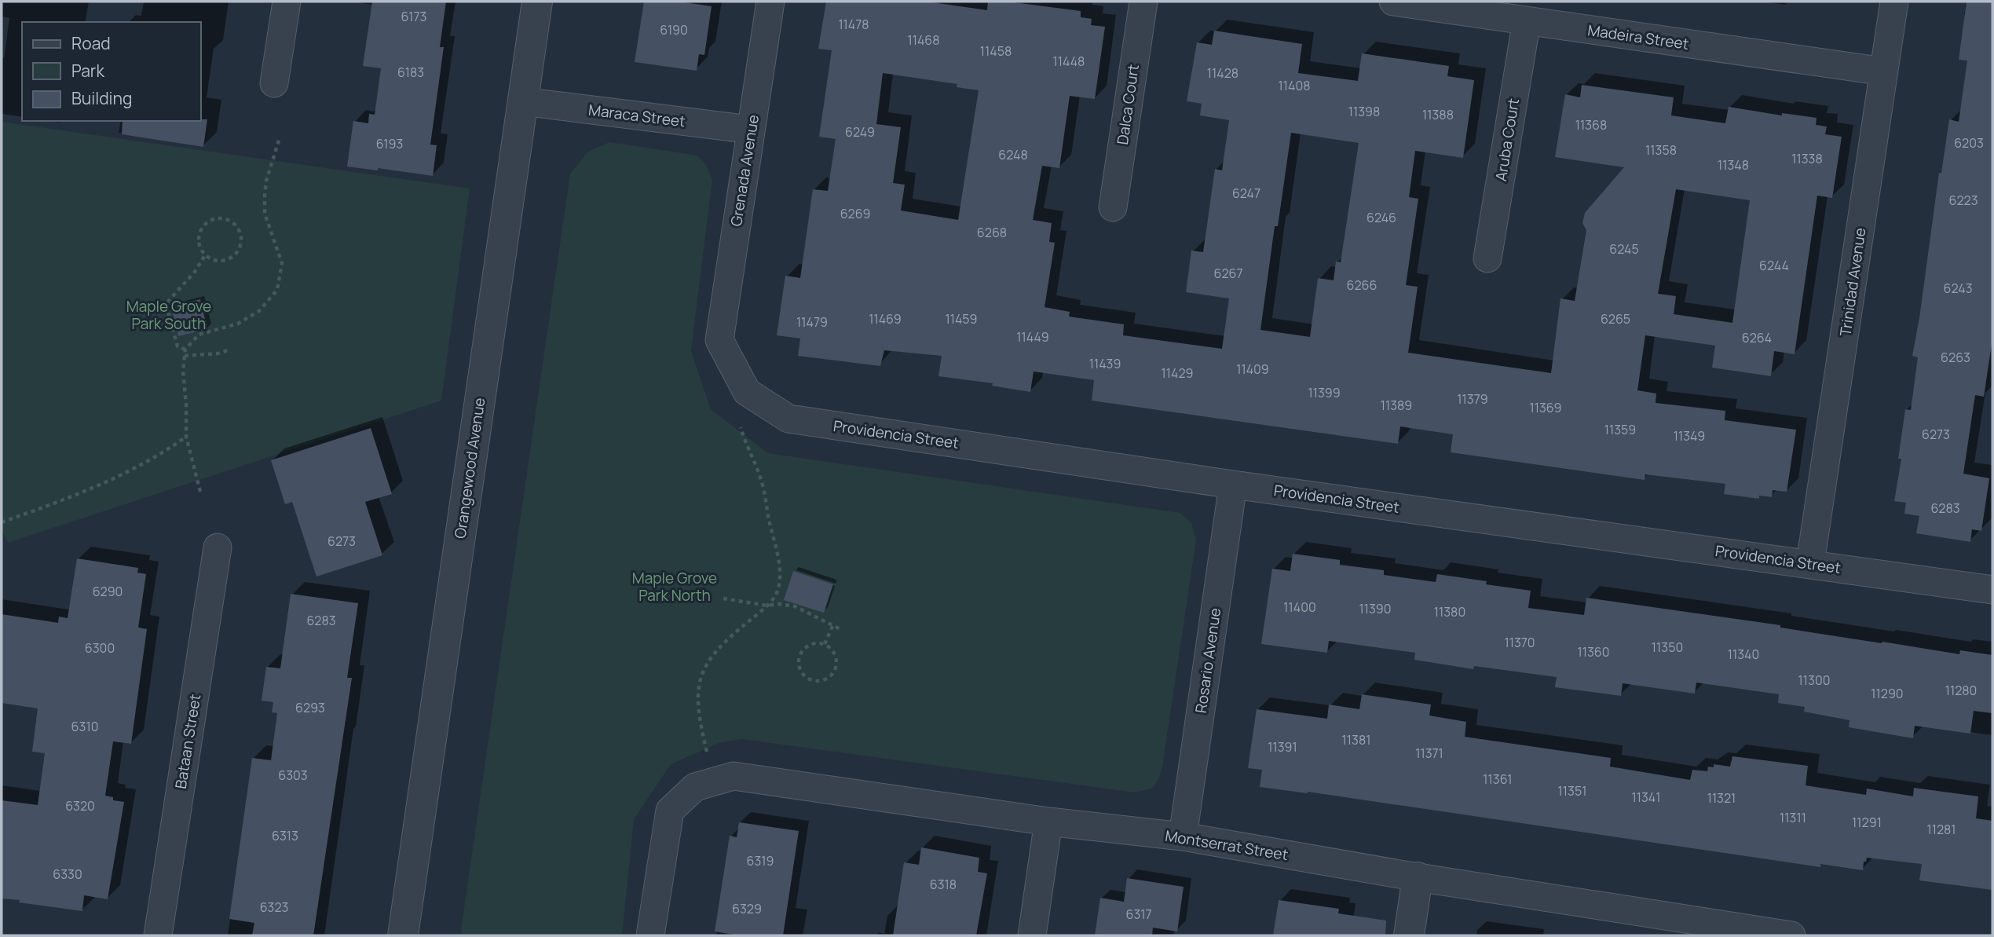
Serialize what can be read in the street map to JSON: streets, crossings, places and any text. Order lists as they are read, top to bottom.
{
  "streets": {
    "street": [
      "Madeira Street",
      "Dalca Court",
      "Maraca Street",
      "Aruba Court",
      "Grenada Avenue",
      "Trinidad Avenue",
      "Providencia Street",
      "Orangewood Avenue",
      "Rosario Avenue",
      "Bataan Street",
      "Montserrat Street"
    ]
  },
  "crossings": [
    ["Madeira Street", "Aruba Court"],
    ["Madeira Street", "Trinidad Avenue"],
    ["Maraca Street", "Grenada Avenue"],
    ["Maraca Street", "Orangewood Avenue"],
    ["Grenada Avenue", "Providencia Street"],
    ["Trinidad Avenue", "Providencia Street"],
    ["Providencia Street", "Rosario Avenue"],
    ["Rosario Avenue", "Montserrat Street"]
  ],
  "parks": ["Maple Grove Park South", "Maple Grove Park North"],
  "house_numbers": [
    "6173",
    "11478",
    "6190",
    "11468",
    "11458",
    "11448",
    "6183",
    "11428",
    "11408",
    "11398",
    "11388",
    "11368",
    "6249",
    "6203",
    "6193",
    "11358",
    "6248",
    "11338",
    "11348",
    "6247",
    "6223",
    "6269",
    "6246",
    "6268",
    "6245",
    "6244",
    "6267",
    "6266",
    "6243",
    "11469",
    "11459",
    "6265",
    "11479",
    "11449",
    "6264",
    "6263",
    "11439",
    "11409",
    "11429",
    "11399",
    "11379",
    "11389",
    "11369",
    "11359",
    "6273",
    "11349",
    "6283",
    "6273",
    "6290",
    "11400",
    "11390",
    "11380",
    "6283",
    "11370",
    "11350",
    "6300",
    "11360",
    "11340",
    "11300",
    "11280",
    "11290",
    "6293",
    "6310",
    "11381",
    "11391",
    "11371",
    "6303",
    "11361",
    "11351",
    "11341",
    "11321",
    "6320",
    "11311",
    "11291",
    "11281",
    "6313",
    "6319",
    "6330",
    "6318",
    "6323",
    "6329",
    "6317"
  ],
  "legend": ["Road", "Park", "Building"]
}
